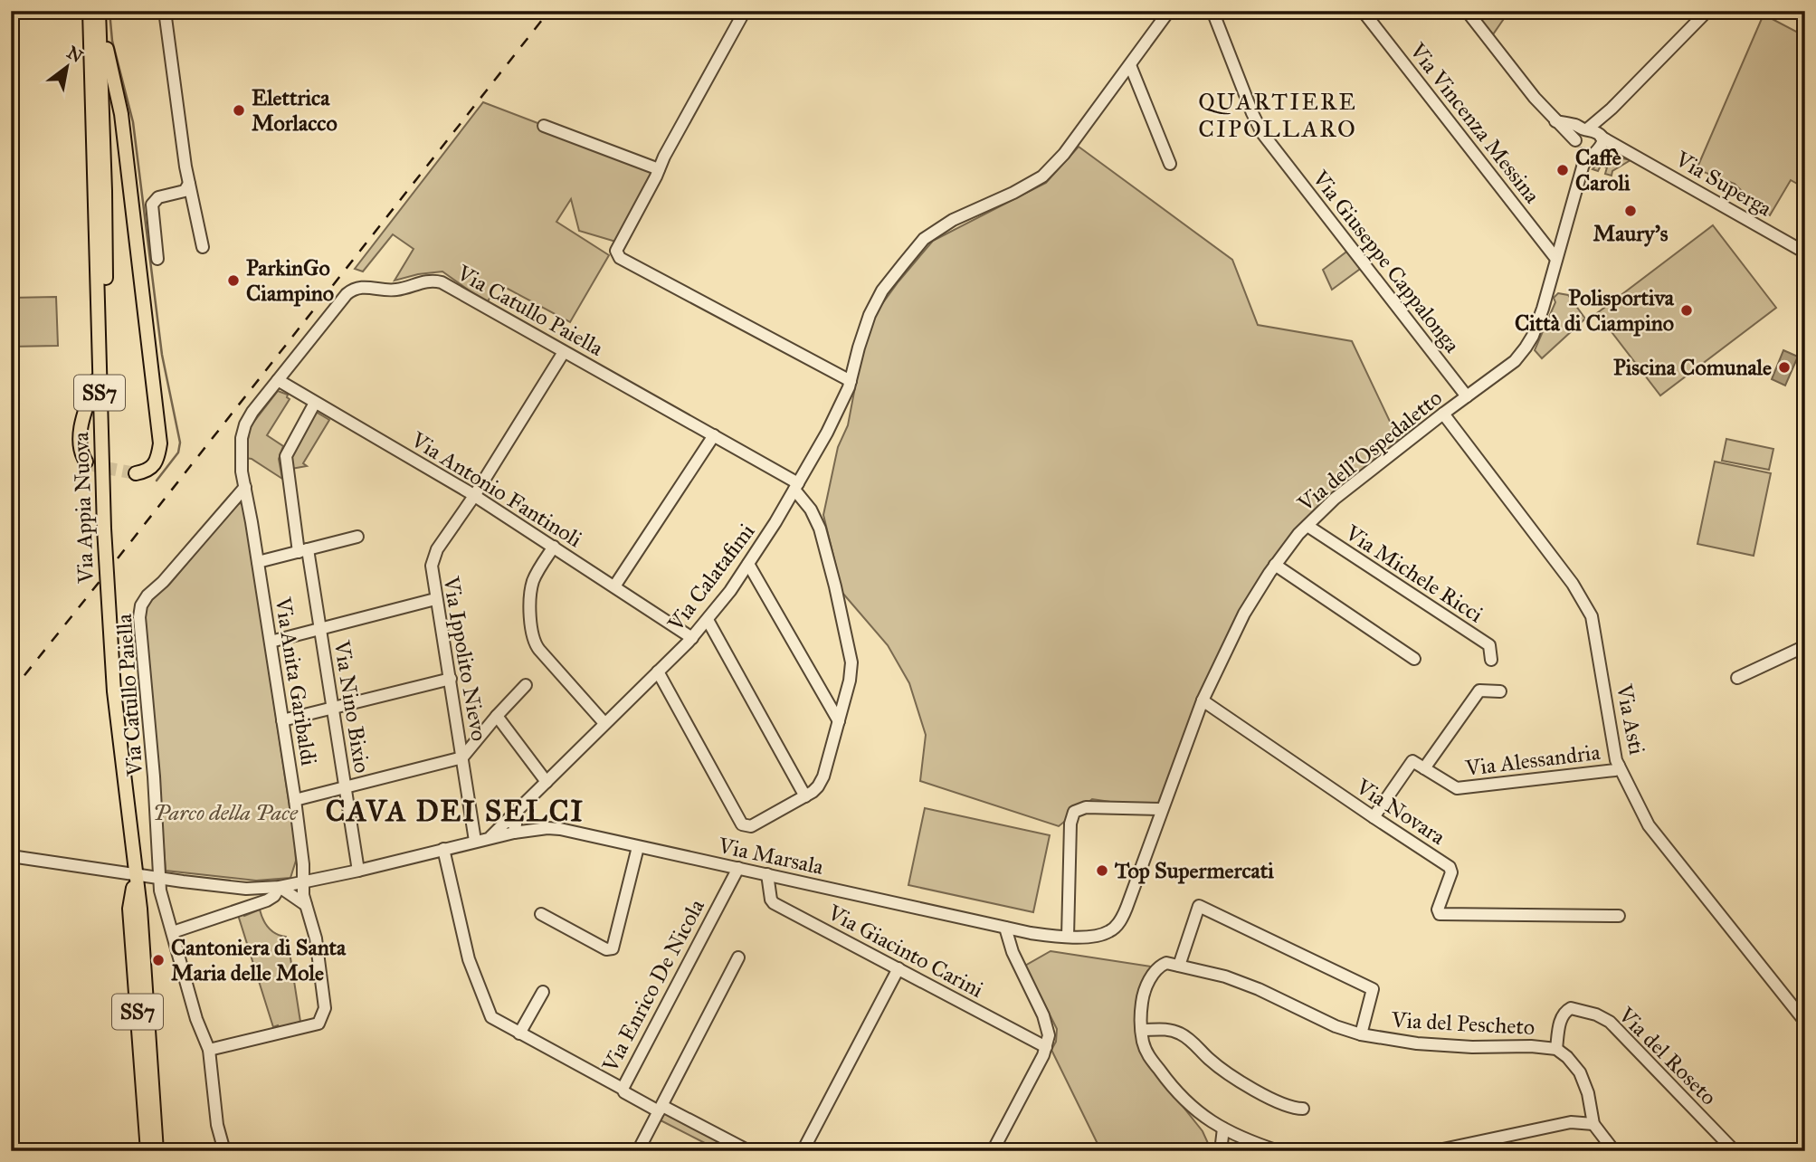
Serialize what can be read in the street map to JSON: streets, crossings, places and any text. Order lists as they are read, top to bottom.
{
  "streets": {
    "main road": ["SS7", "Via Appia Nuova"],
    "street": [
      "Via Vincenza Messina",
      "Via Superga",
      "Via Giuseppe Cappalonga",
      "Via Catullo Paiella",
      "Via dell'Ospedaletto",
      "Via Antonio Fantinoli",
      "Via Michele Ricci",
      "Via Calatafimi",
      "Via Ippolito Nievo",
      "Via Anita Garibaldi",
      "Via Nino Bixio",
      "Via Asti",
      "Via Alessandria",
      "Via Novara",
      "Via Marsala",
      "Via Giacinto Carini",
      "Via Enrico De Nicola",
      "Via del Pescheto",
      "Via del Roseto"
    ]
  },
  "crossings": [
    ["Via Vincenza Messina", "Via dell'Ospedaletto"],
    ["Via Superga", "Via dell'Ospedaletto"],
    ["Via Giuseppe Cappalonga", "Via dell'Ospedaletto"],
    ["Via Catullo Paiella", "Via Antonio Fantinoli"],
    ["Via Catullo Paiella", "Via Calatafimi"],
    ["Via Catullo Paiella", "Via Ippolito Nievo"],
    ["Via Catullo Paiella", "Via Anita Garibaldi"],
    ["Via dell'Ospedaletto", "Via Michele Ricci"],
    ["Via dell'Ospedaletto", "Via Asti"],
    ["Via dell'Ospedaletto", "Via Novara"],
    ["Via dell'Ospedaletto", "Via Marsala"],
    ["Via Antonio Fantinoli", "Via Calatafimi"],
    ["Via Antonio Fantinoli", "Via Ippolito Nievo"],
    ["Via Antonio Fantinoli", "Via Nino Bixio"],
    ["Via Calatafimi", "Via Ippolito Nievo"],
    ["Via Calatafimi", "Via Marsala"],
    ["Via Asti", "Via Alessandria"],
    ["Via Marsala", "Via Giacinto Carini"],
    ["Via Marsala", "Via Enrico De Nicola"],
    ["Via del Pescheto", "Via del Roseto"]
  ],
  "districts": ["QUARTIERE CIPOLLARO", "CAVA DEI SELCI"],
  "parks": ["Parco della Pace"],
  "places": [
    "Elettrica Morlacco",
    "Caffè Caroli",
    "Maury's",
    "ParkinGo Ciampino",
    "Polisportiva Città di Ciampino",
    "Piscina Comunale",
    "Top Supermercati",
    "Cantoniera di Santa Maria delle Mole"
  ],
  "north": "top right"
}
